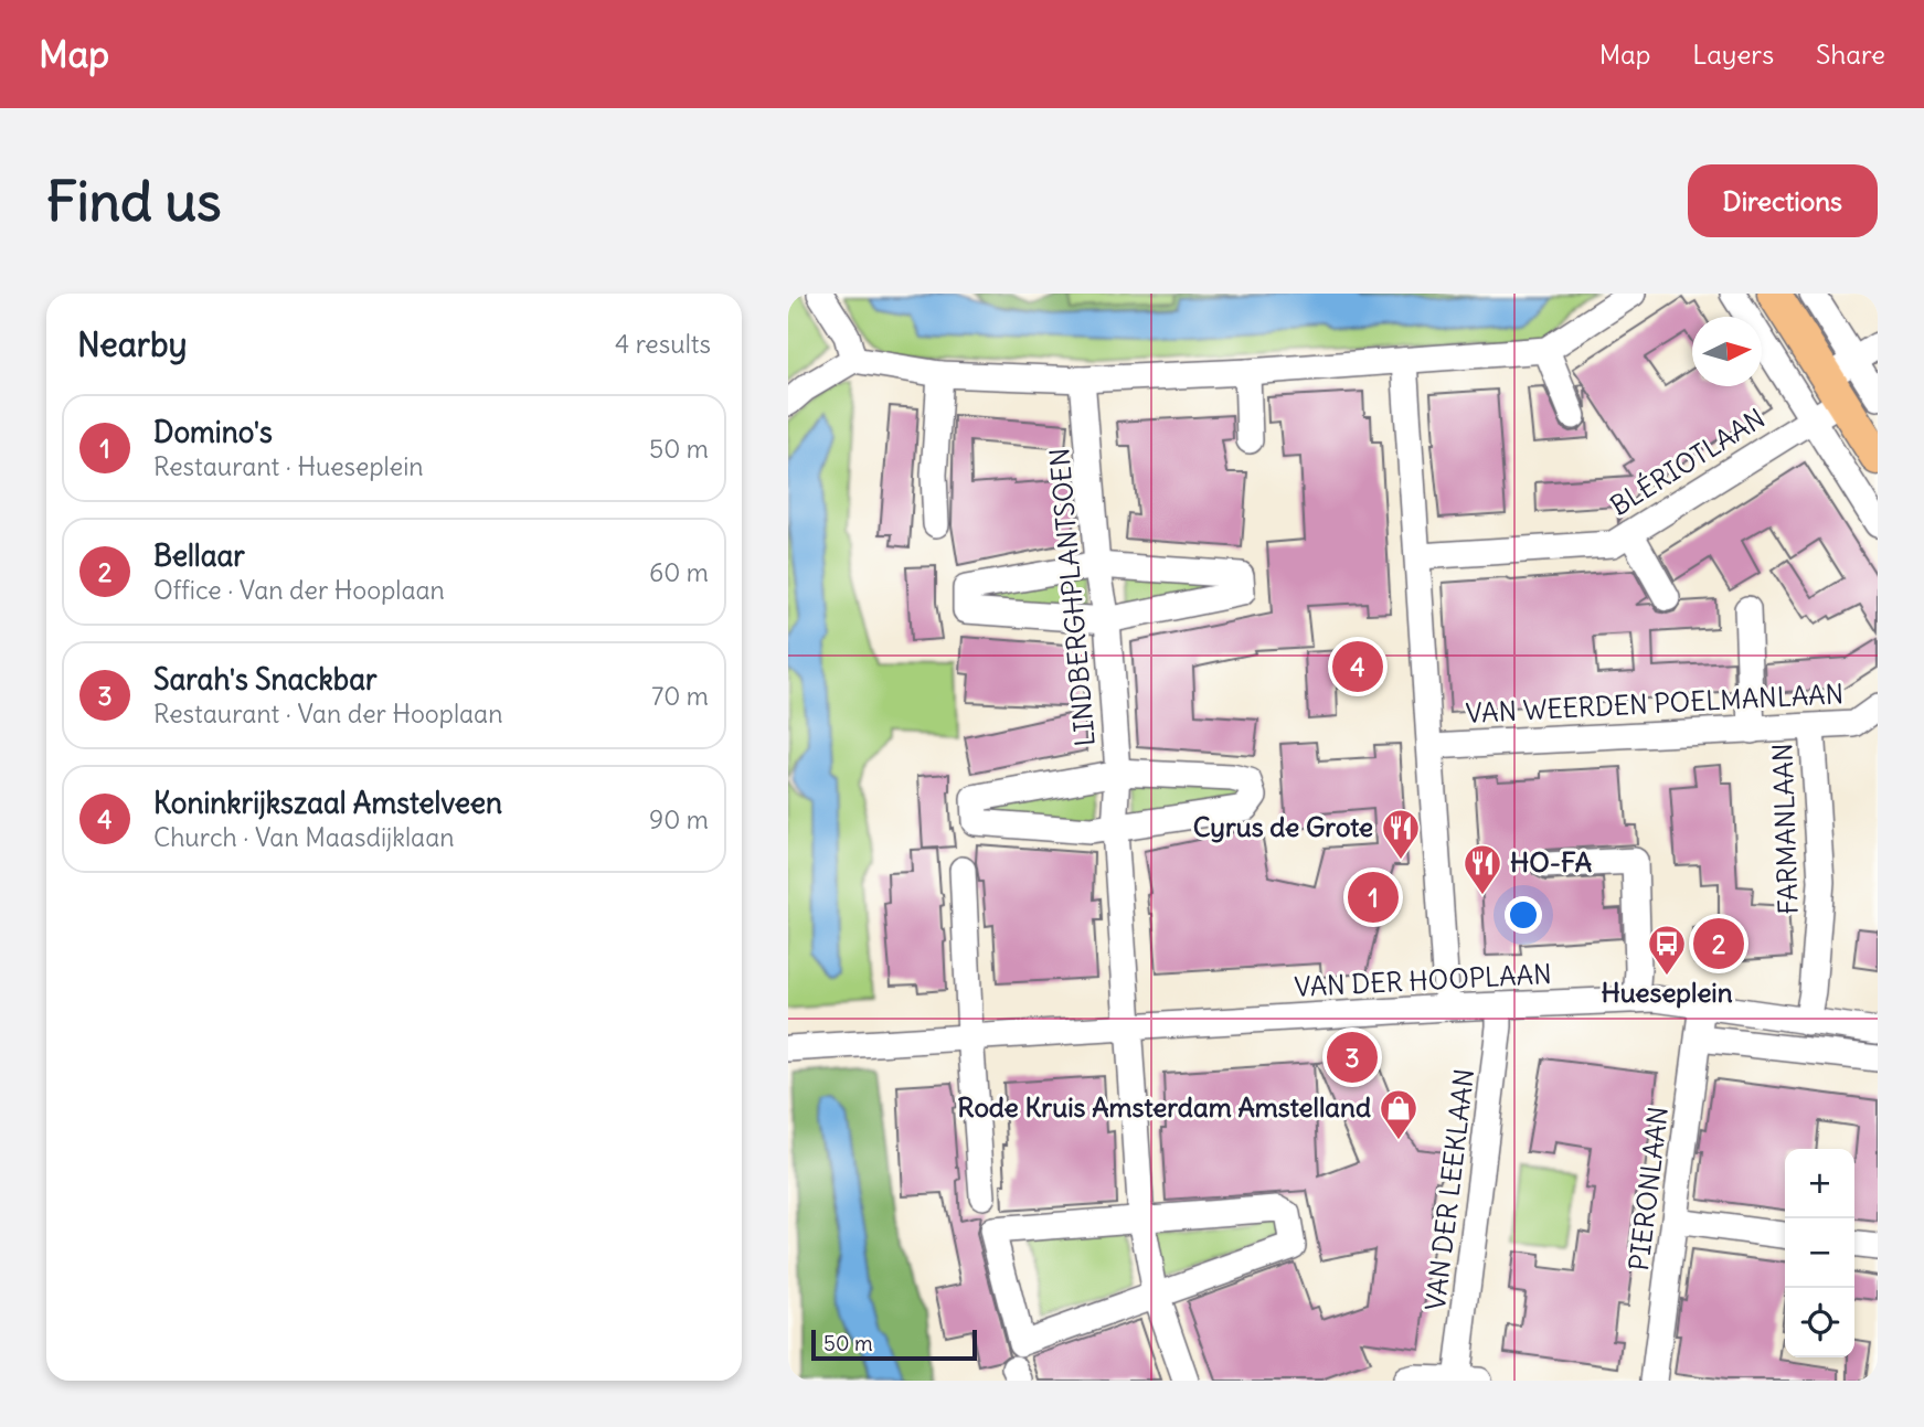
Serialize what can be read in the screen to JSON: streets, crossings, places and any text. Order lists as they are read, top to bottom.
{
  "streets": {
    "street": [
      "BLÉRIOTLAAN",
      "LINDBERGHPLANTSOEN",
      "VAN WEERDEN POELMANLAAN",
      "FARMANLAAN",
      "VAN DER HOOPLAAN",
      "PIERONLAAN",
      "VAN DER LEEKLAAN"
    ]
  },
  "crossings": [
    ["LINDBERGHPLANTSOEN", "VAN DER HOOPLAAN"],
    ["VAN WEERDEN POELMANLAAN", "FARMANLAAN"],
    ["FARMANLAAN", "VAN DER HOOPLAAN"],
    ["VAN DER HOOPLAAN", "PIERONLAAN"],
    ["VAN DER HOOPLAAN", "VAN DER LEEKLAAN"]
  ],
  "places": {
    "restaurant": ["Cyrus de Grote", "HO-FA"],
    "bus stop": ["Hueseplein"],
    "shop": ["Rode Kruis Amsterdam Amstelland"]
  },
  "scale_bar": "50 m",
  "north": "right",
  "page": {
    "header": "Map",
    "nav": ["Map", "Layers", "Share"],
    "buttons": "Directions",
    "title": "Find us",
    "heading": ["Nearby", "4 results"],
    "list": [
      {
        "mark": "1",
        "name": "Domino's",
        "note": "Restaurant · Hueseplein",
        "value": "50 m"
      },
      {
        "mark": "2",
        "name": "Bellaar",
        "note": "Office · Van der Hooplaan",
        "value": "60 m"
      },
      {
        "mark": "3",
        "name": "Sarah's Snackbar",
        "note": "Restaurant · Van der Hooplaan",
        "value": "70 m"
      },
      {
        "mark": "4",
        "name": "Koninkrijkszaal Amstelveen",
        "note": "Church · Van Maasdijklaan",
        "value": "90 m"
      }
    ],
    "pins": [
      "4",
      "1",
      "2",
      "3"
    ],
    "map_buttons": ["+", "−"],
    "scale": "50 m"
  }
}
